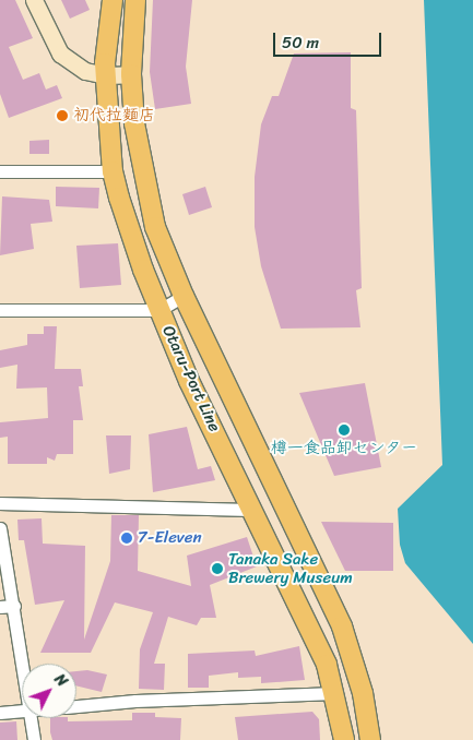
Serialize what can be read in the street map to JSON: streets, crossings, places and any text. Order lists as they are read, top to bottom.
{
  "streets": {
    "main road": ["Otaru-Port Line"]
  },
  "places": [
    "初代拉麵店",
    "樽一食品卸センター",
    "7-Eleven",
    "Tanaka Sake Brewery Museum"
  ],
  "scale_bar": "50 m",
  "north": "top right"
}
